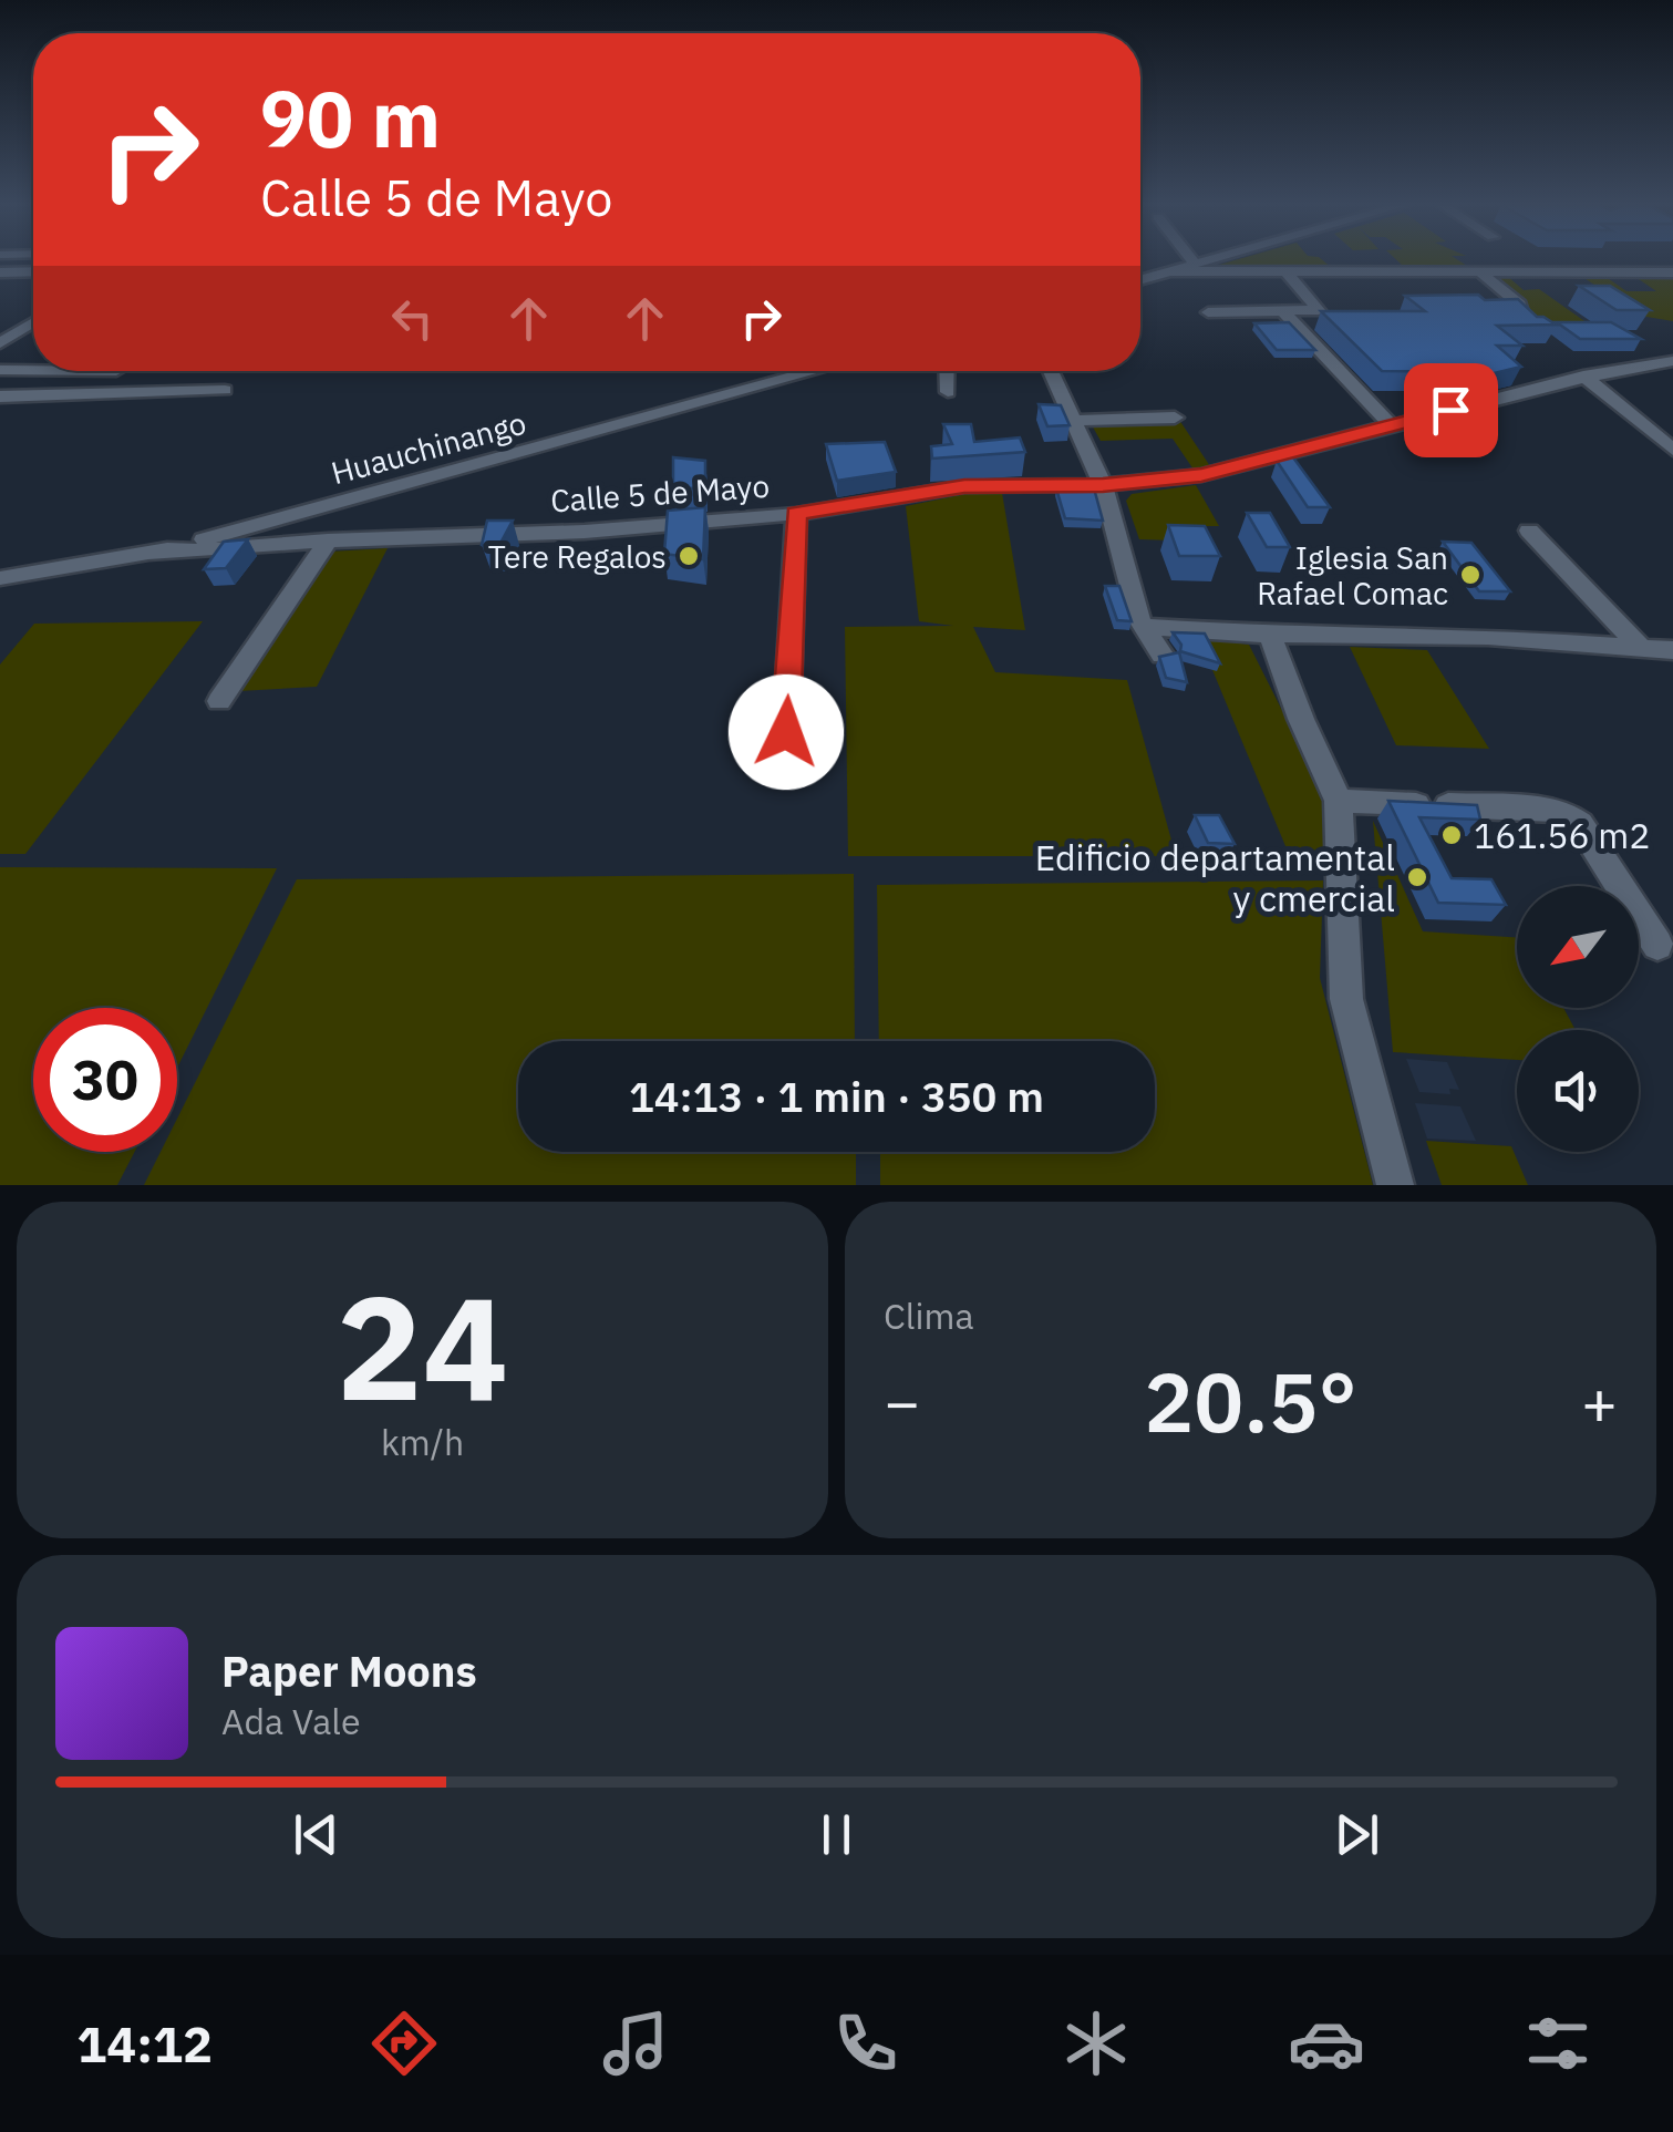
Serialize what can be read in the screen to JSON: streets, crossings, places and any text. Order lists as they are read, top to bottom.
{
  "streets": {
    "street": ["Huauchinango", "Calle 5 de Mayo"]
  },
  "crossings": [
    ["Huauchinango", "Calle 5 de Mayo"]
  ],
  "places": [
    "Tere Regalos",
    "Iglesia San Rafael Comac",
    "161.56 m2",
    "Edificio departamental y cmercial"
  ],
  "north": "bottom left",
  "page": {
    "turn": ["90 m", "Calle 5 de Mayo"],
    "limit": "30",
    "trip": "14:13 · 1 min · 350 m",
    "tile": [
      ["24", "km/h"],
      "Clima"
    ],
    "heat": ["−", "20.5°", "+"],
    "song": ["Paper Moons", "Ada Vale"],
    "tabs": "14:12"
  }
}
